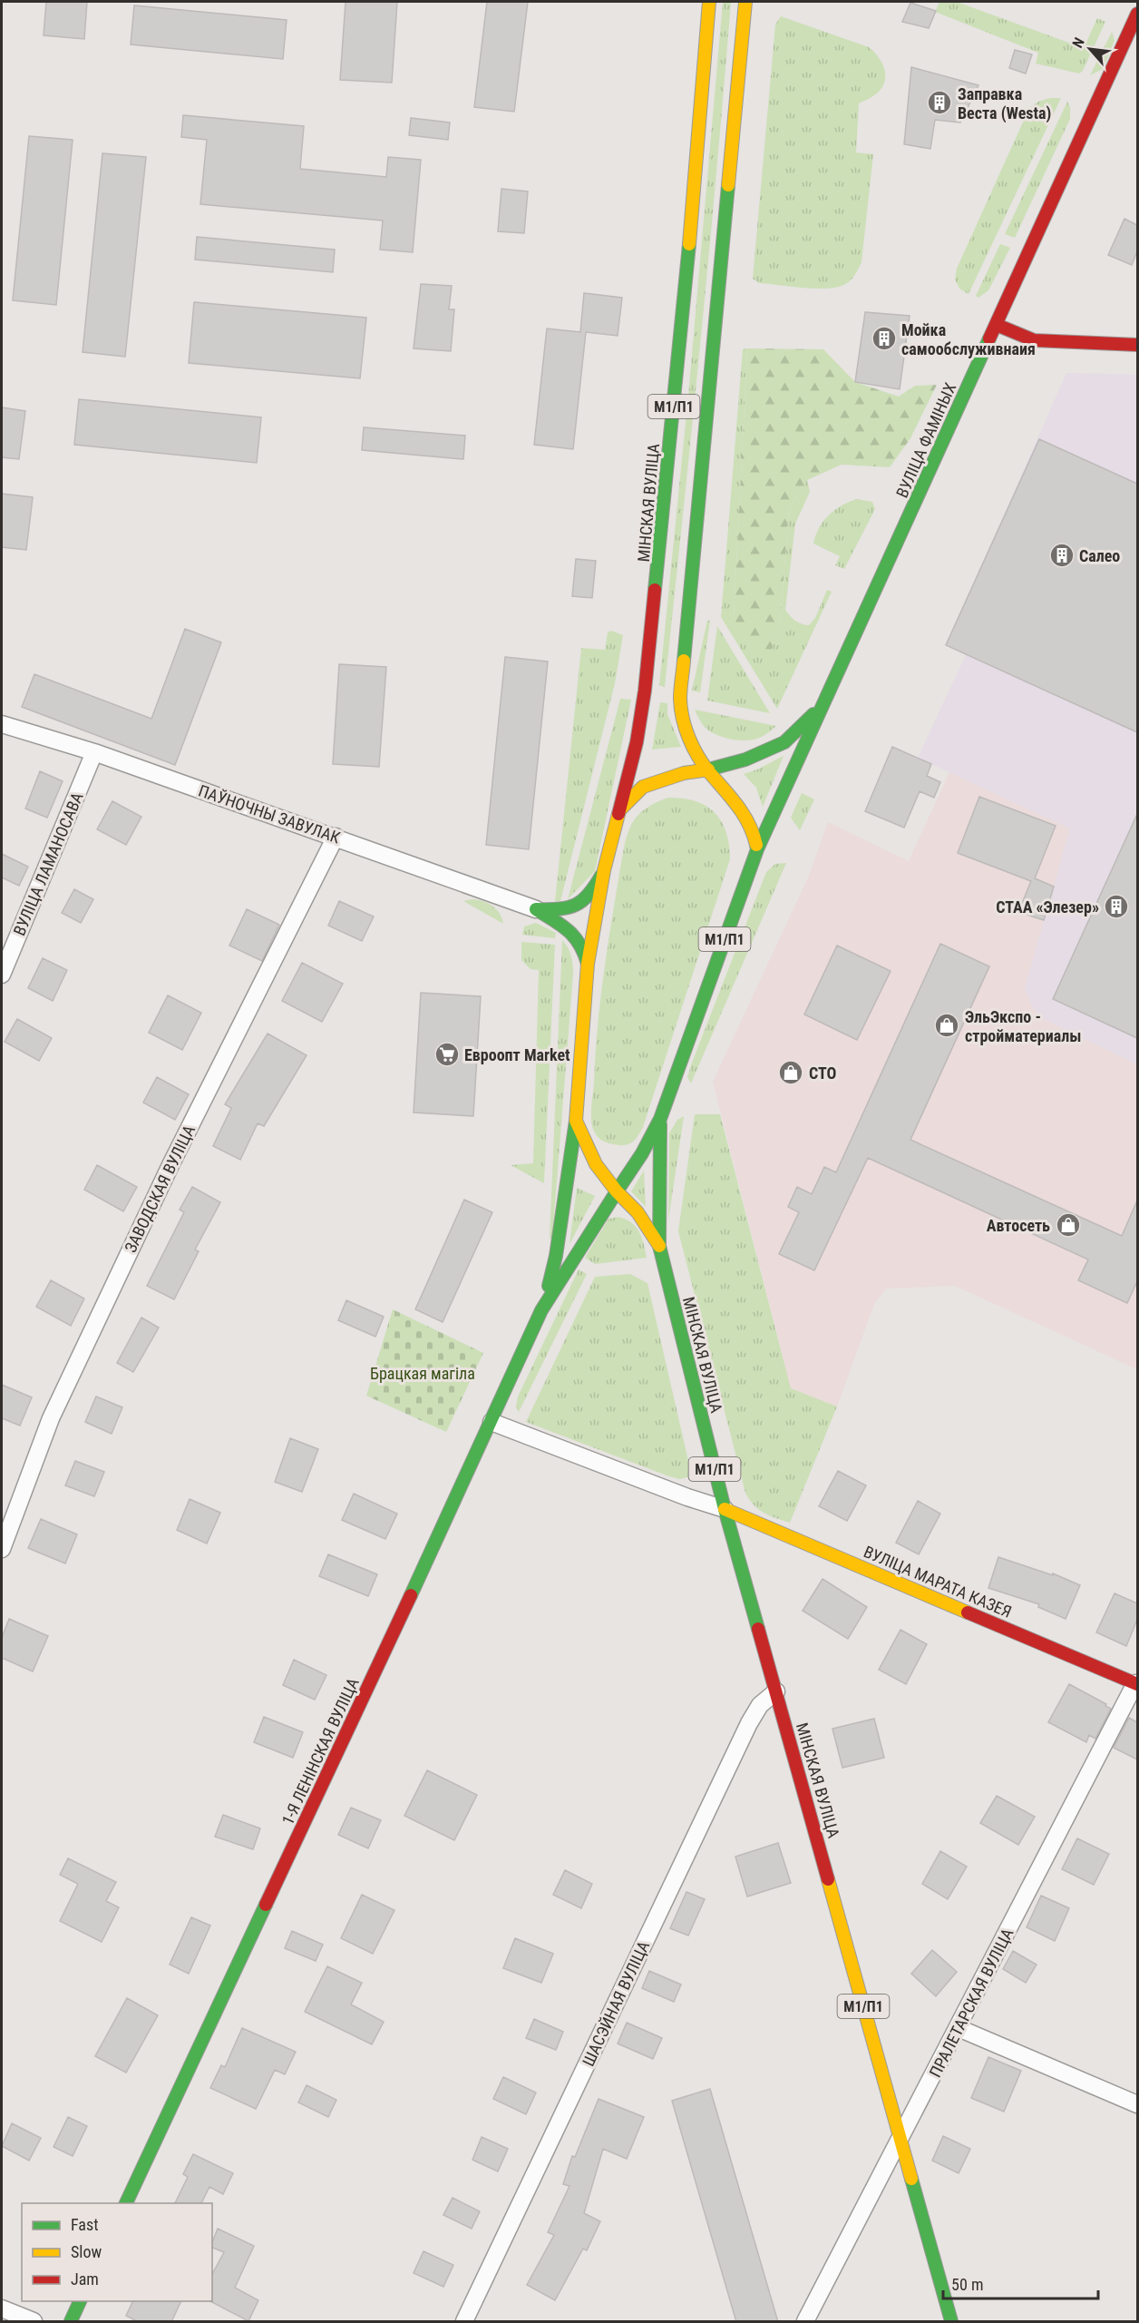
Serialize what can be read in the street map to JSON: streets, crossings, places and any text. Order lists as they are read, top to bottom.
{
  "streets": {
    "main road": [
      "М1/П1",
      "ВУЛІЦА ФАМІНЫХ",
      "МІНСКАЯ ВУЛІЦА",
      "ВУЛІЦА МАРАТА КАЗЕЯ",
      "1-Я ЛЕНІНСКАЯ ВУЛІЦА"
    ],
    "street": [
      "ПАЎНОЧНЫ ЗАВУЛАК",
      "ВУЛІЦА ЛАМАНОСАВА",
      "ЗАВОДСКАЯ ВУЛІЦА",
      "ПРАЛЕТАРСКАЯ ВУЛІЦА",
      "ШАСЭЙНАЯ ВУЛІЦА"
    ]
  },
  "crossings": [
    ["М1/П1", "ВУЛІЦА ФАМІНЫХ"],
    ["М1/П1", "МІНСКАЯ ВУЛІЦА"],
    ["МІНСКАЯ ВУЛІЦА", "ВУЛІЦА МАРАТА КАЗЕЯ"],
    ["МІНСКАЯ ВУЛІЦА", "ПРАЛЕТАРСКАЯ ВУЛІЦА"],
    ["МІНСКАЯ ВУЛІЦА", "ШАСЭЙНАЯ ВУЛІЦА"],
    ["ПАЎНОЧНЫ ЗАВУЛАК", "ВУЛІЦА ЛАМАНОСАВА"],
    ["ПАЎНОЧНЫ ЗАВУЛАК", "ЗАВОДСКАЯ ВУЛІЦА"],
    ["ВУЛІЦА МАРАТА КАЗЕЯ", "ПРАЛЕТАРСКАЯ ВУЛІЦА"]
  ],
  "parks": ["Брацкая магіла"],
  "places": {
    "building": [
      "Заправка Веста (Westa)",
      "Мойка самообслуживнаия",
      "Салео",
      "СТАА «Элезер»"
    ],
    "shop": ["ЭльЭкспо - стройматериалы", "СТО", "Автосеть"],
    "supermarket": ["Евроопт Market"]
  },
  "legend": ["Fast", "Slow", "Jam"],
  "scale_bar": "50 m",
  "north": "top left"
}
